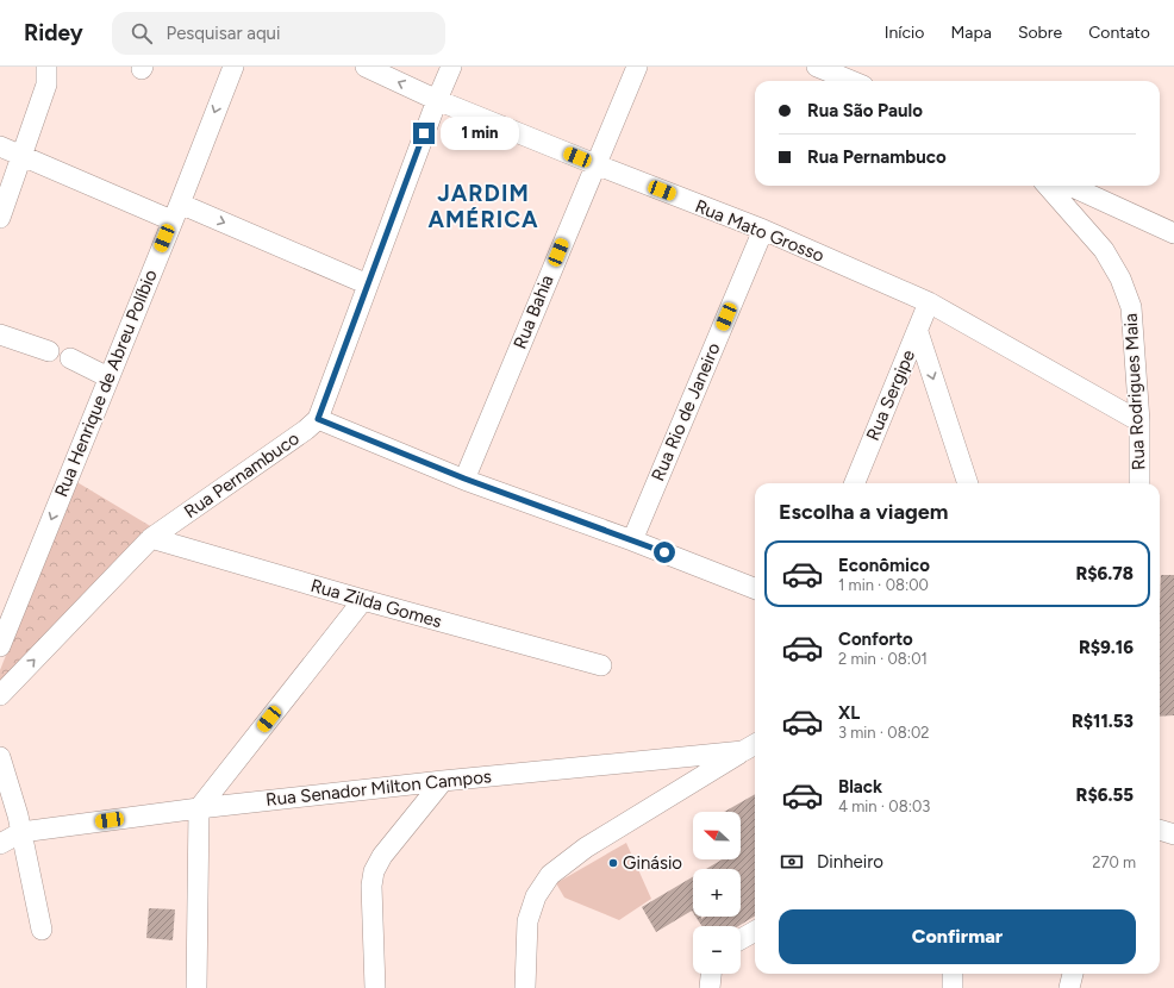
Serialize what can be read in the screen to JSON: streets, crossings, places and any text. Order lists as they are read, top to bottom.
{
  "streets": {
    "street": [
      "Rua Mato Grosso",
      "Rua Bahia",
      "Rua Henrique de Abreu Políbio",
      "Rua Rodrigues Maia",
      "Rua Sergipe",
      "Rua Rio de Janeiro",
      "Rua Pernambuco",
      "Rua Zilda Gomes",
      "Rua Senador Milton Campos"
    ]
  },
  "crossings": [
    ["Rua Mato Grosso", "Rua Bahia"],
    ["Rua Mato Grosso", "Rua Rodrigues Maia"],
    ["Rua Mato Grosso", "Rua Sergipe"],
    ["Rua Mato Grosso", "Rua Rio de Janeiro"],
    ["Rua Mato Grosso", "Rua Pernambuco"],
    ["Rua Pernambuco", "Rua Zilda Gomes"]
  ],
  "one_way": ["Rua Henrique de Abreu Políbio"],
  "districts": ["JARDIM AMÉRICA"],
  "places": ["Ginásio"],
  "north": "left",
  "page": {
    "header": "Ridey",
    "search": "Pesquisar aqui",
    "nav": [
      "Início",
      "Mapa",
      "Sobre",
      "Contato"
    ],
    "banner": ["Rua São Paulo", "Rua Pernambuco"],
    "bubble": "1 min",
    "heading": "Escolha a viagem",
    "list": [
      {
        "name": "Econômico",
        "note": "1 min · 08:00",
        "value": "R$6.78"
      },
      {
        "name": "Conforto",
        "note": "2 min · 08:01",
        "value": "R$9.16"
      },
      {
        "name": "XL",
        "note": "3 min · 08:02",
        "value": "R$11.53"
      },
      {
        "name": "Black",
        "note": "4 min · 08:03",
        "value": "R$6.55"
      }
    ],
    "map_buttons": ["+", "−"],
    "pay": ["Dinheiro", "270 m"],
    "buttons": "Confirmar"
  }
}
